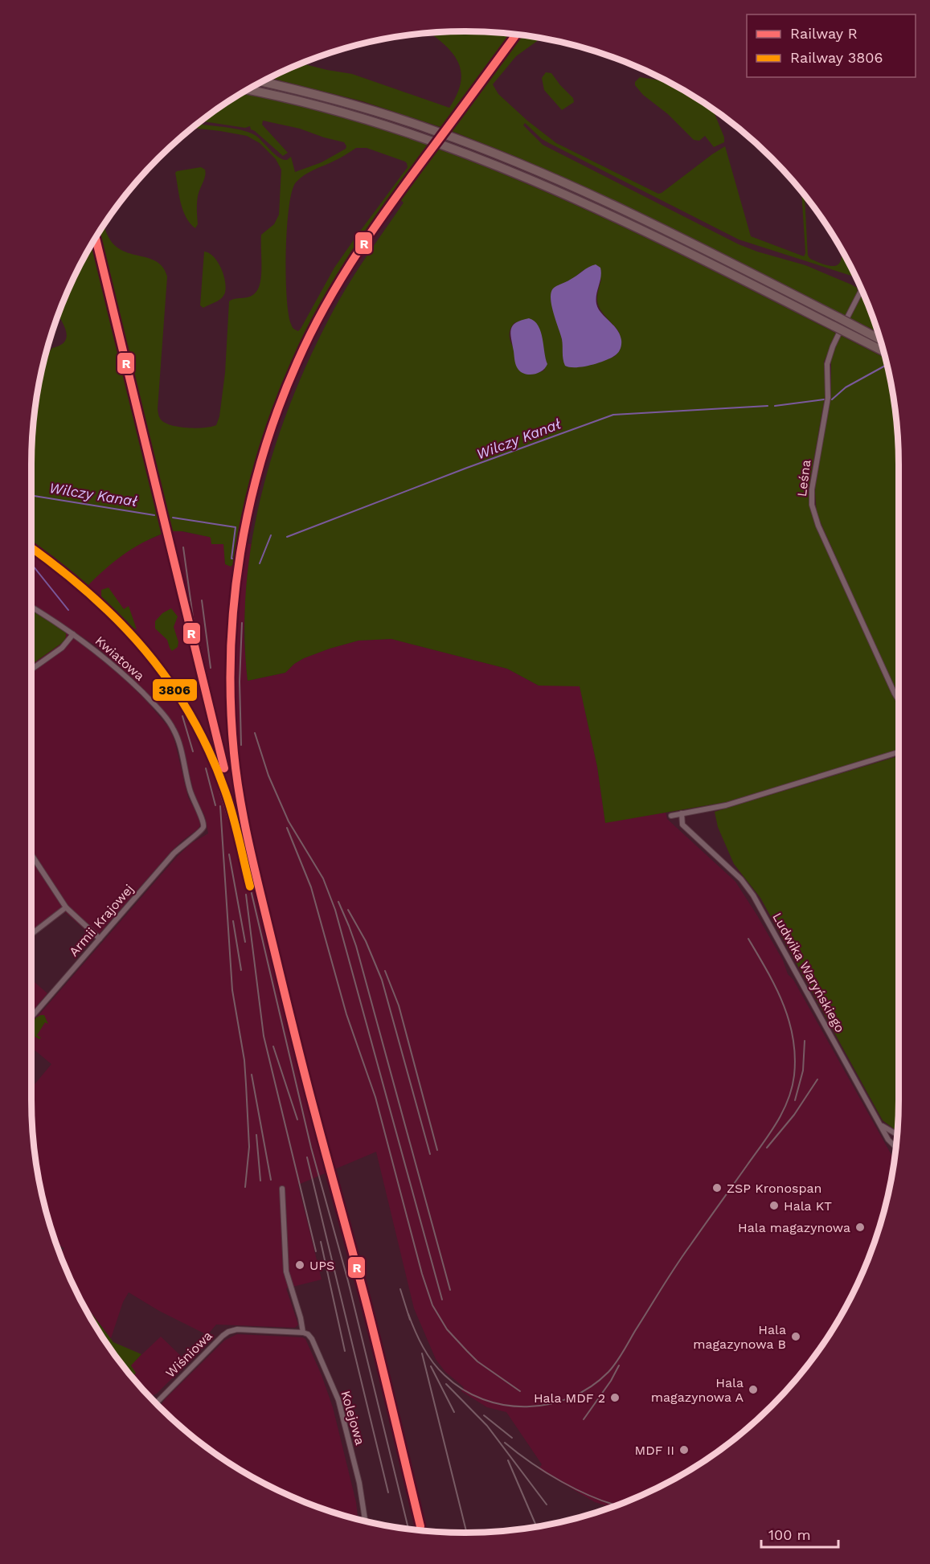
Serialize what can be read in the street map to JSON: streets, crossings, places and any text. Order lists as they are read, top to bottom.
{
  "streets": {
    "street": [
      "Leśna",
      "Kwiatowa",
      "Armii Krajowej",
      "Ludwika Waryńskiego",
      "Wiśniowa",
      "Kolejowa"
    ]
  },
  "crossings": [
    ["Kwiatowa", "Armii Krajowej"],
    ["Wiśniowa", "Kolejowa"]
  ],
  "water": ["Wilczy Kanał"],
  "places": [
    "ZSP Kronospan",
    "Hala KT",
    "Hala magazynowa",
    "UPS",
    "Hala magazynowa B",
    "Hala magazynowa A",
    "Hala MDF 2",
    "MDF II"
  ],
  "lines": ["rail line R", "rail line 3806"],
  "legend": ["Railway R", "Railway 3806"],
  "scale_bar": "100 m"
}
